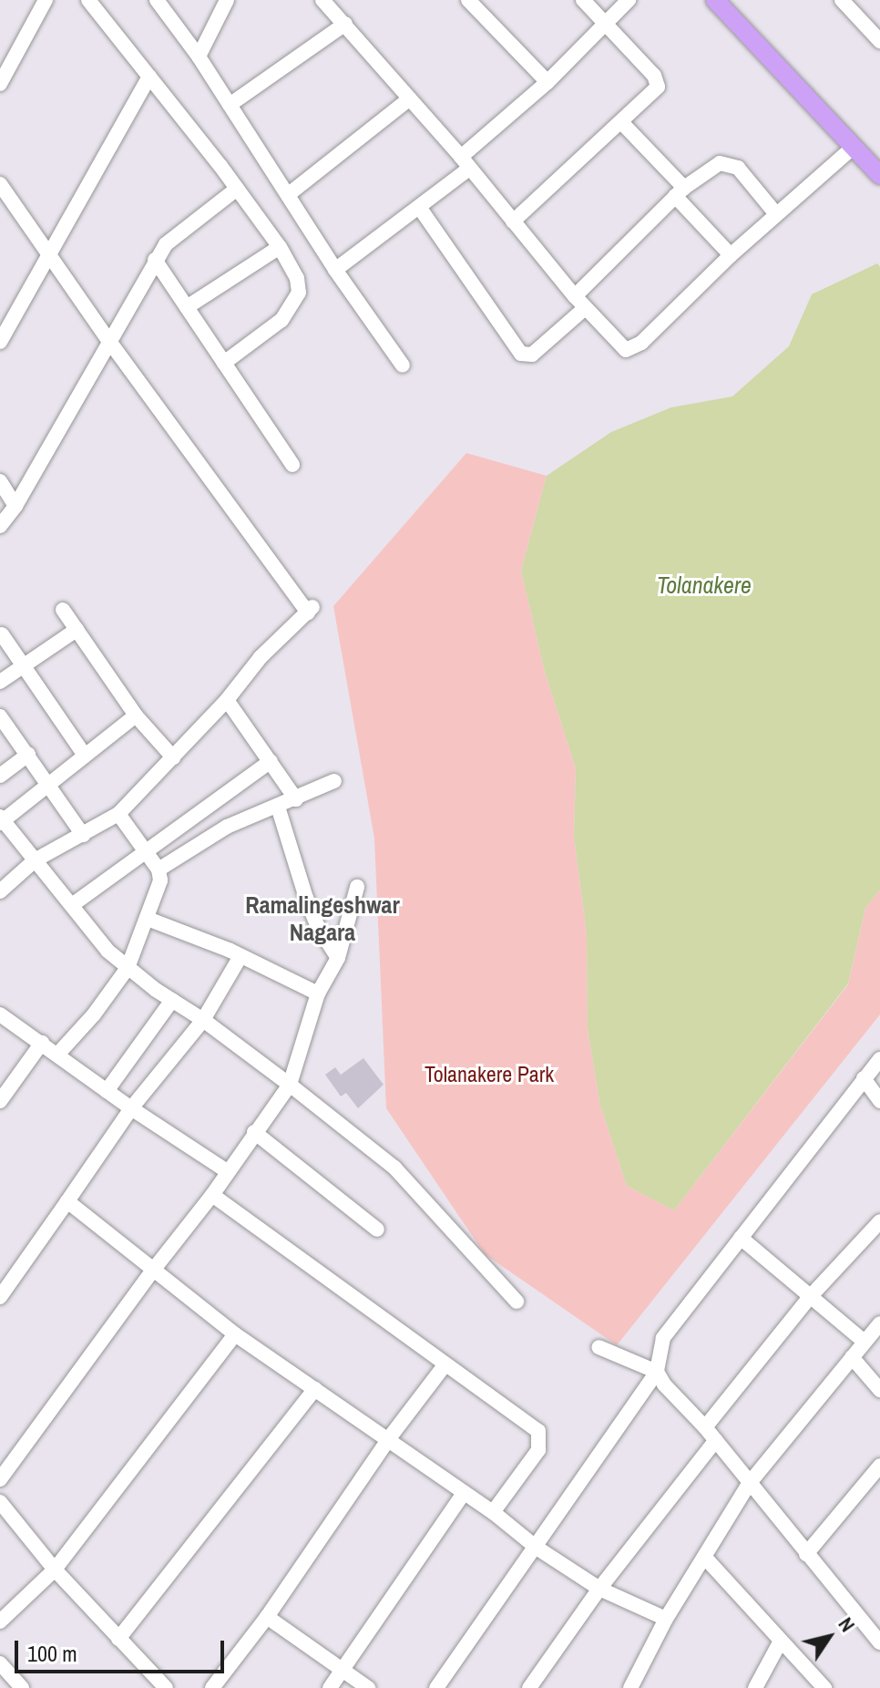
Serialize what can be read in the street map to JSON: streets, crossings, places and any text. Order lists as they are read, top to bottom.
{
  "districts": ["Ramalingeshwar Nagara"],
  "water": ["Tolanakere"],
  "parks": ["Tolanakere Park"],
  "scale_bar": "100 m",
  "north": "top right"
}
